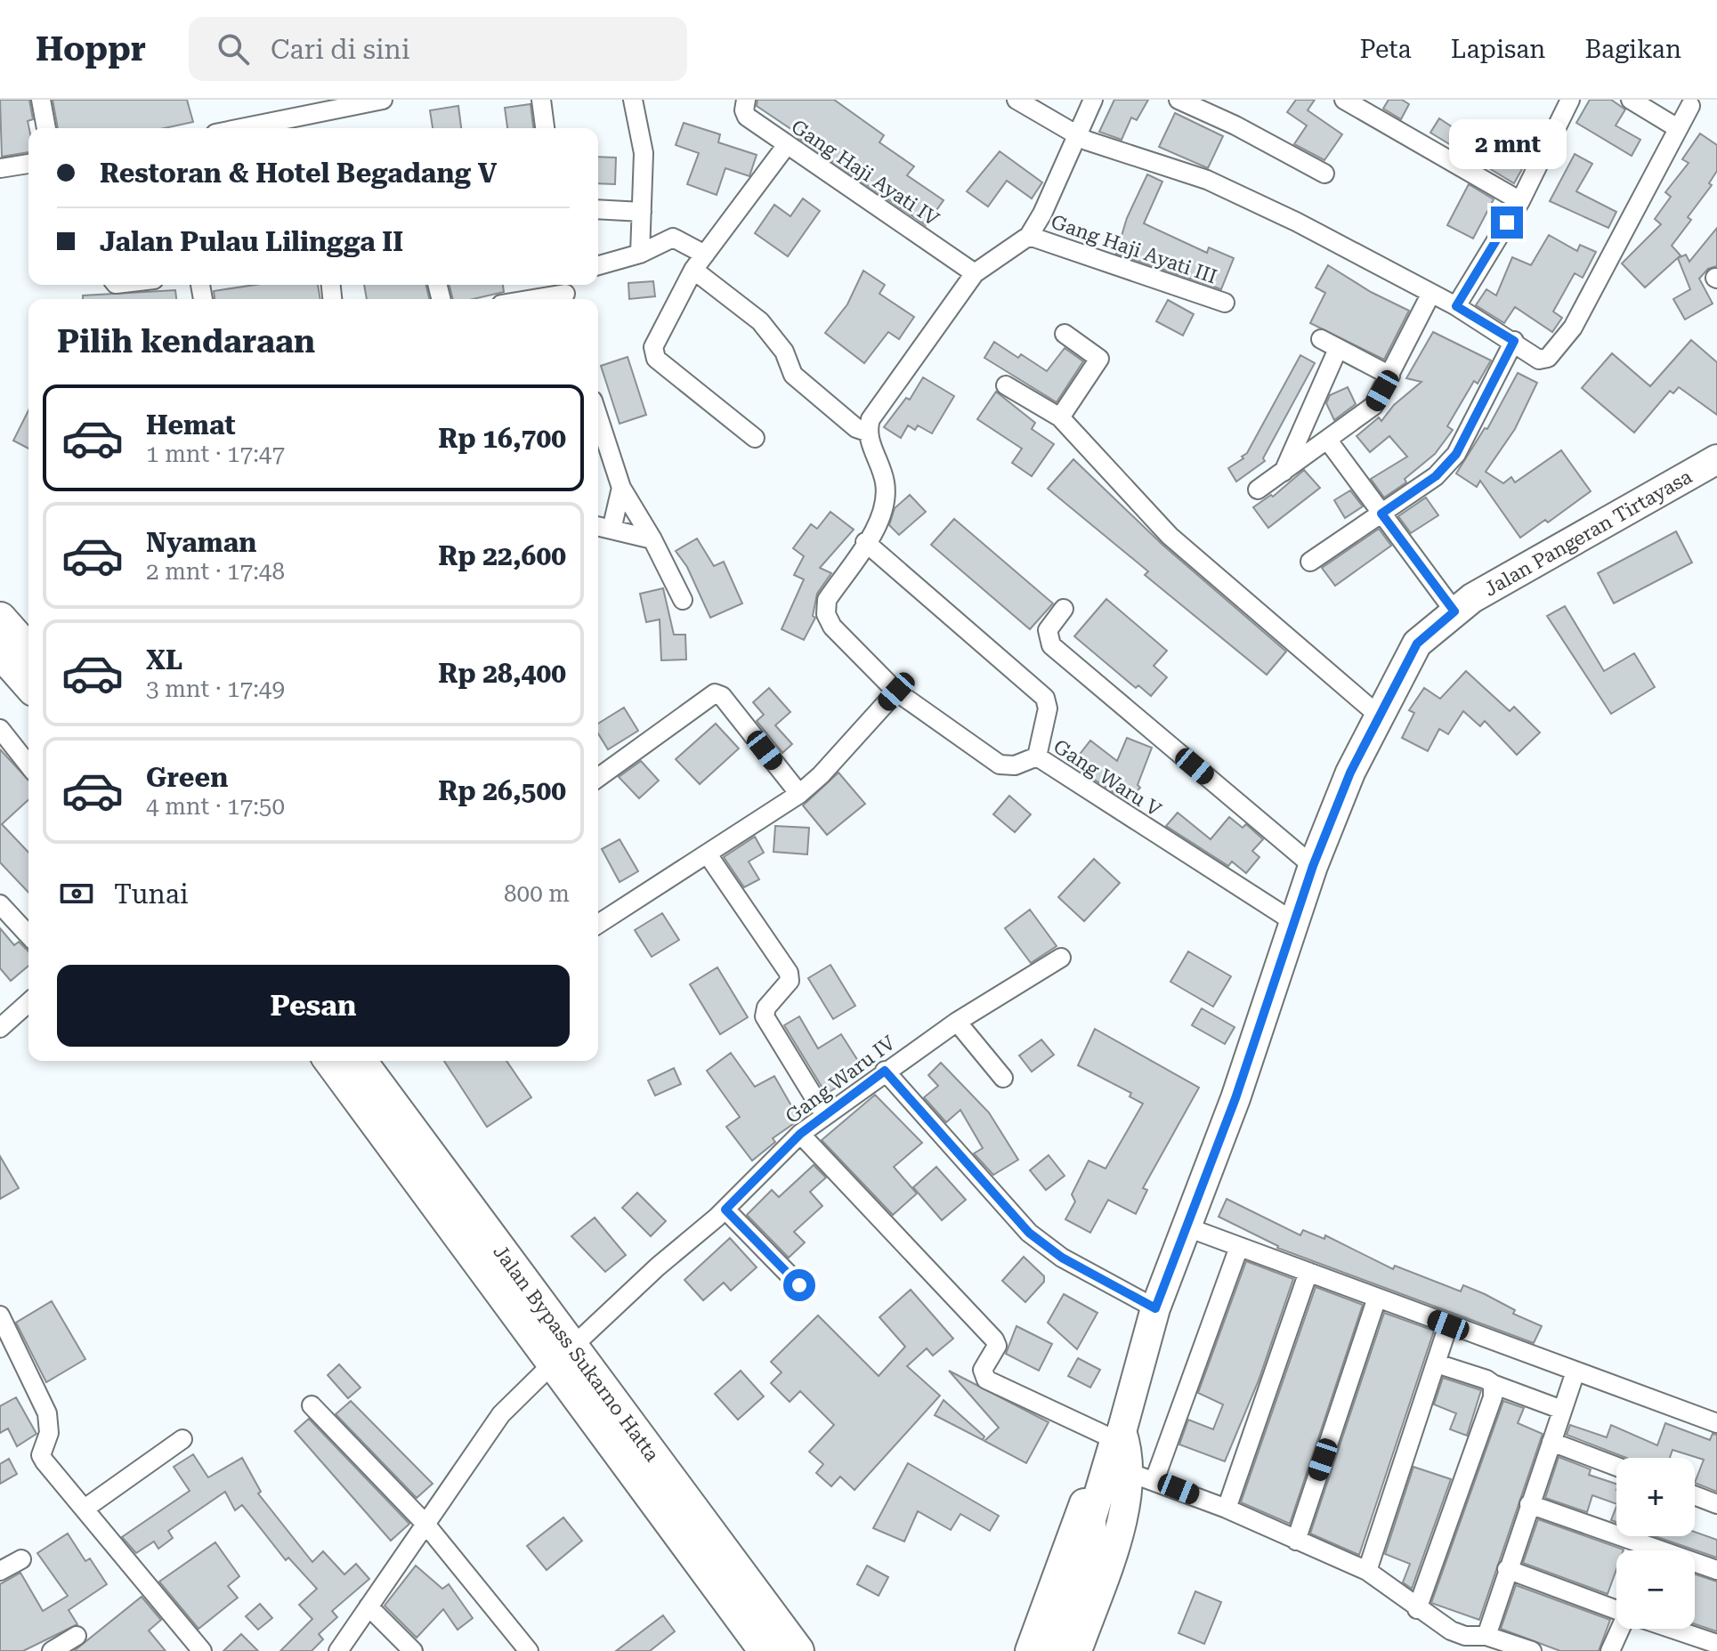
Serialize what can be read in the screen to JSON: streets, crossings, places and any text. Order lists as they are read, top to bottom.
{
  "streets": {
    "highway": ["Jalan Bypass Sukarno Hatta"],
    "main road": ["Jalan Pangeran Tirtayasa"],
    "street": [
      "Gang Haji Ayati IV",
      "Gang Haji Ayati III",
      "Gang Waru V",
      "Gang Waru IV"
    ]
  },
  "crossings": [
    ["Jalan Pangeran Tirtayasa", "Gang Waru V"],
    ["Gang Waru IV", "Jalan Bypass Sukarno Hatta"]
  ],
  "page": {
    "header": "Hoppr",
    "search": "Cari di sini",
    "nav": ["Peta", "Lapisan", "Bagikan"],
    "bubble": "2 mnt",
    "banner": ["Restoran & Hotel Begadang V", "Jalan Pulau Lilingga II"],
    "heading": "Pilih kendaraan",
    "list": [
      {
        "name": "Hemat",
        "note": "1 mnt · 17:47",
        "value": "Rp 16,700"
      },
      {
        "name": "Nyaman",
        "note": "2 mnt · 17:48",
        "value": "Rp 22,600"
      },
      {
        "name": "XL",
        "note": "3 mnt · 17:49",
        "value": "Rp 28,400"
      },
      {
        "name": "Green",
        "note": "4 mnt · 17:50",
        "value": "Rp 26,500"
      }
    ],
    "pay": ["Tunai", "800 m"],
    "buttons": "Pesan",
    "map_buttons": ["+", "−"]
  }
}
